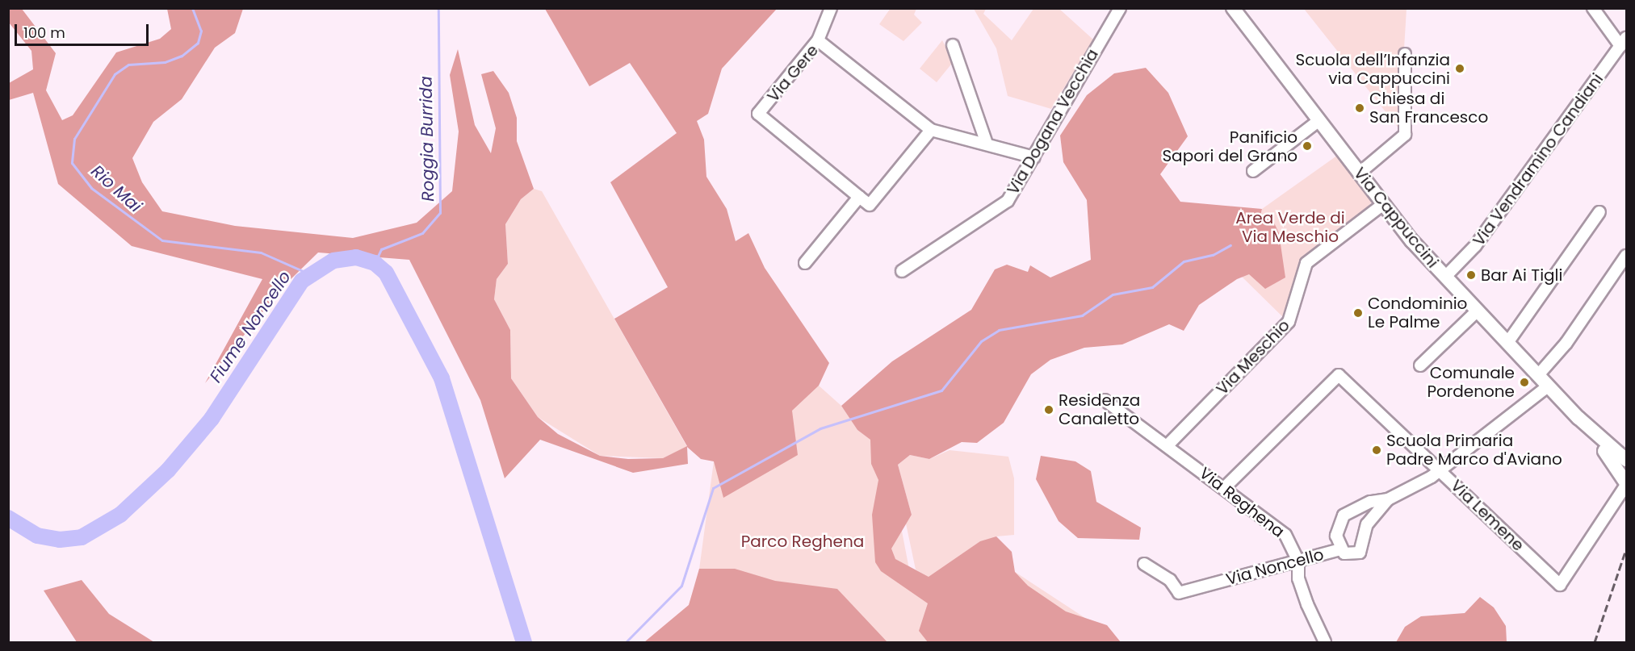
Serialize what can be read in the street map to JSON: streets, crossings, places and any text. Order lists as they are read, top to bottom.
{
  "streets": {
    "main road": ["Via Cappuccini"],
    "street": [
      "Via Gere",
      "Via Dogana Vecchia",
      "Via Vendramino Candiani",
      "Via Meschio",
      "Via Reghena",
      "Via Lemene",
      "Via Noncello"
    ]
  },
  "crossings": [
    ["Via Gere", "Via Dogana Vecchia"],
    ["Via Vendramino Candiani", "Via Cappuccini"],
    ["Via Cappuccini", "Via Meschio"],
    ["Via Cappuccini", "Via Lemene"],
    ["Via Cappuccini", "Via Noncello"],
    ["Via Meschio", "Via Reghena"],
    ["Via Reghena", "Via Lemene"],
    ["Via Reghena", "Via Noncello"],
    ["Via Lemene", "Via Noncello"]
  ],
  "water": ["Roggia Burrida", "Rio Mai", "Fiume Noncello"],
  "parks": ["Area Verde di Via Meschio", "Parco Reghena"],
  "places": [
    "Scuola dell’Infanzia via Cappuccini",
    "Chiesa di San Francesco",
    "Panificio Sapori del Grano",
    "Bar Ai Tigli",
    "Condominio Le Palme",
    "Comunale Pordenone",
    "Residenza Canaletto",
    "Scuola Primaria Padre Marco d'Aviano"
  ],
  "scale_bar": "100 m"
}
